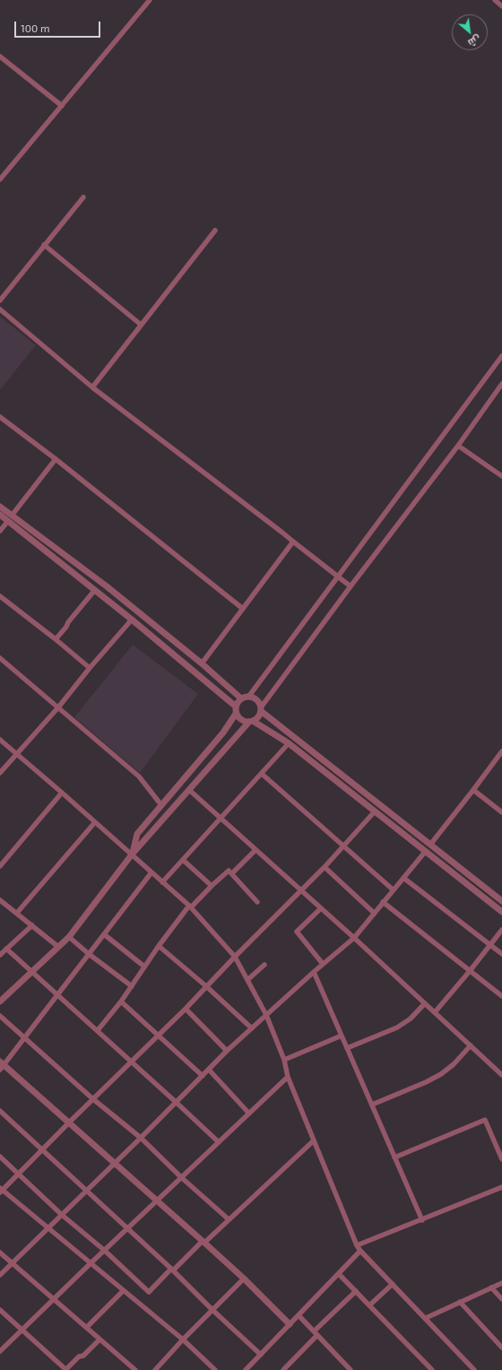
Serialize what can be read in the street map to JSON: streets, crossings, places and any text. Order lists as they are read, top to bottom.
{
  "scale_bar": "100 m",
  "north": "bottom right"
}
